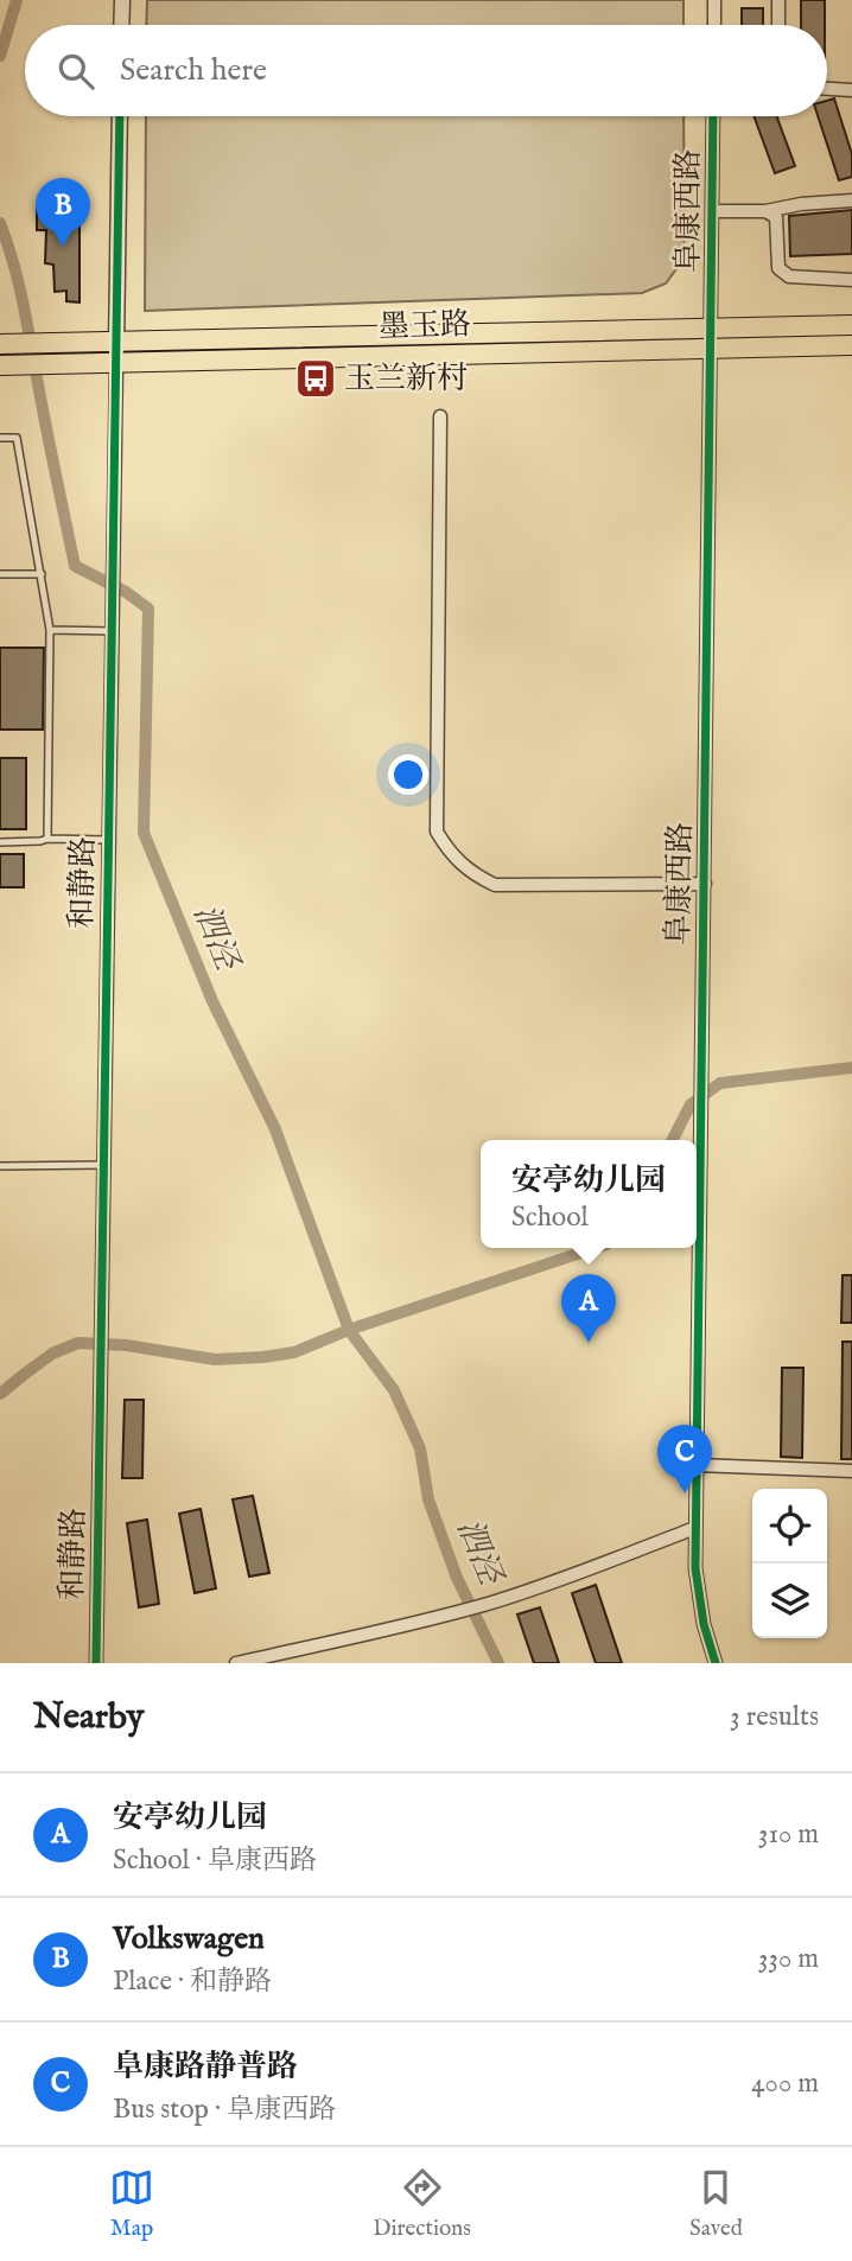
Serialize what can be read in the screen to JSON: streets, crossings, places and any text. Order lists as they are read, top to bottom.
{
  "streets": {
    "main road": ["墨玉路"],
    "street": ["阜康西路", "和静路"]
  },
  "crossings": [
    ["阜康西路", "墨玉路"],
    ["墨玉路", "和静路"]
  ],
  "water": ["泗泾"],
  "places": {
    "bus stop": ["玉兰新村"]
  },
  "page": {
    "search": "Search here",
    "pins": ["B", "A", "C"],
    "popup": ["安亭幼儿园", "School"],
    "heading": ["Nearby", "3 results"],
    "list": [
      {
        "mark": "A",
        "name": "安亭幼儿园",
        "note": "School · 阜康西路",
        "value": "310 m"
      },
      {
        "mark": "B",
        "name": "Volkswagen",
        "note": "Place · 和静路",
        "value": "330 m"
      },
      {
        "mark": "C",
        "name": "阜康路静普路",
        "note": "Bus stop · 阜康西路",
        "value": "400 m"
      }
    ],
    "nav": ["Map", "Directions", "Saved"]
  }
}
